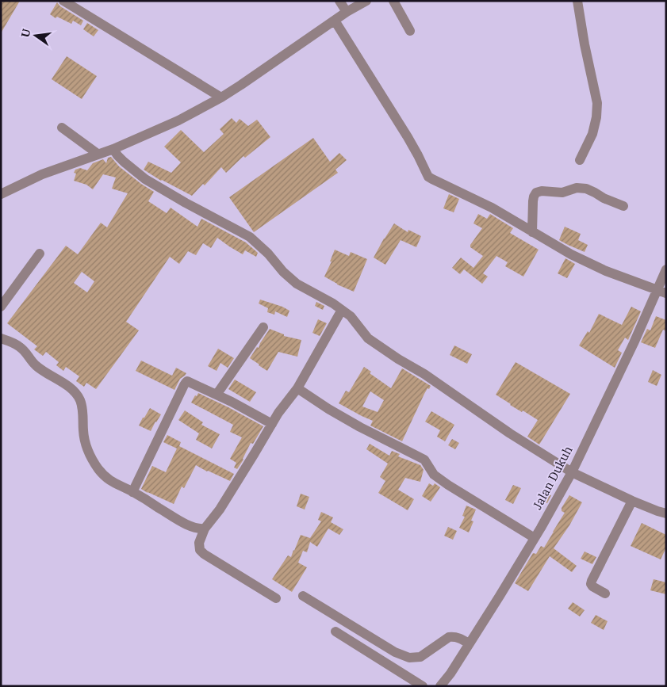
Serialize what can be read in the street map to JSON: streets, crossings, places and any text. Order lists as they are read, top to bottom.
{
  "streets": {
    "street": ["Jalan Dukuh"]
  },
  "north": "left"
}
